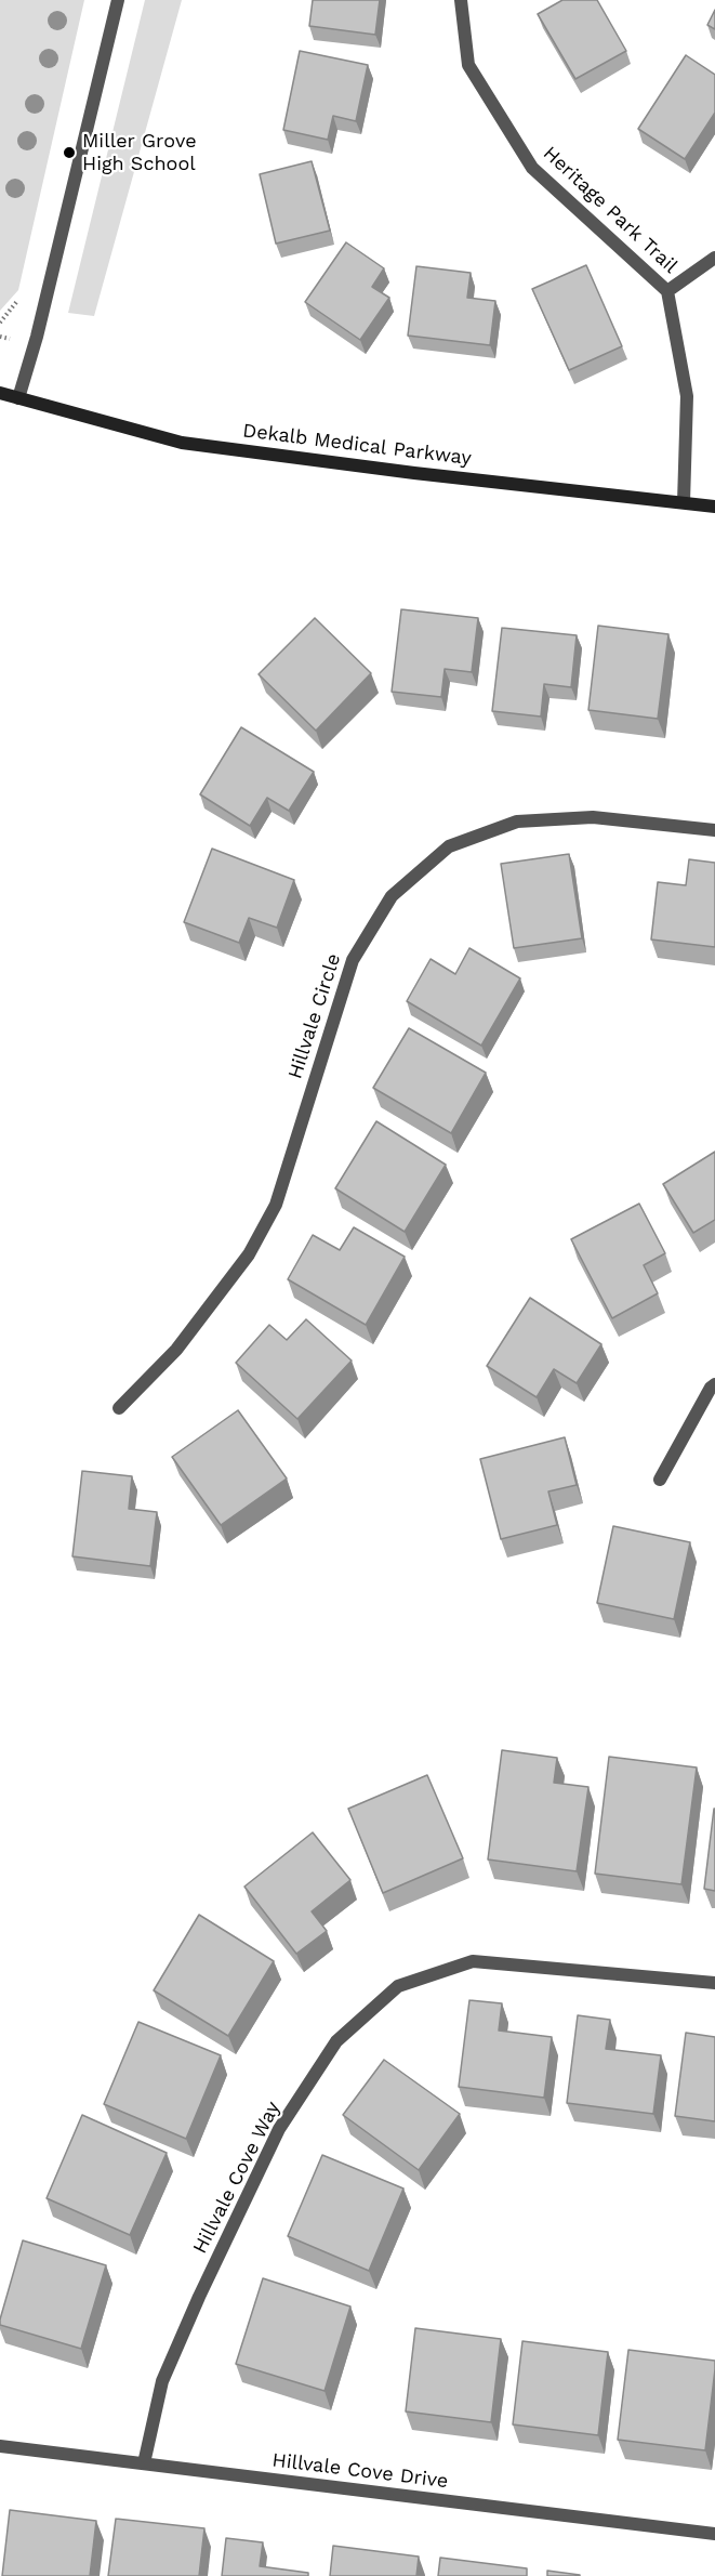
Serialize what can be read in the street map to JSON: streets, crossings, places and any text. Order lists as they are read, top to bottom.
{
  "streets": {
    "main road": ["Dekalb Medical Parkway"],
    "street": [
      "Heritage Park Trail",
      "Hillvale Circle",
      "Hillvale Cove Way",
      "Hillvale Cove Drive"
    ]
  },
  "crossings": [
    ["Heritage Park Trail", "Dekalb Medical Parkway"],
    ["Hillvale Cove Way", "Hillvale Cove Drive"]
  ],
  "places": ["Miller Grove High School"]
}
